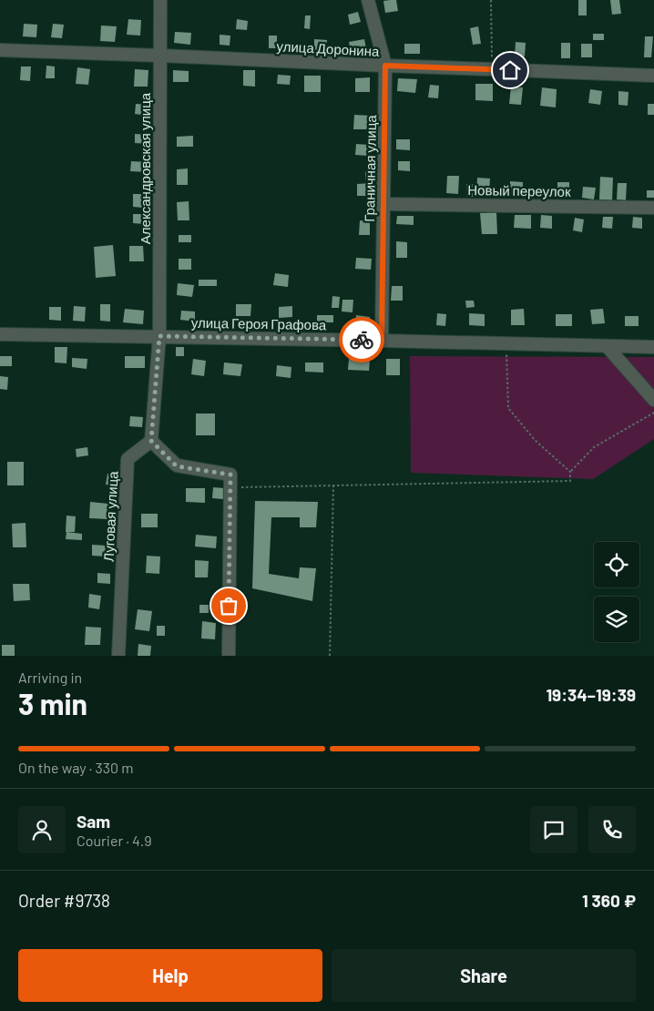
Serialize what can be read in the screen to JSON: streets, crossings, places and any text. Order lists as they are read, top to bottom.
{
  "streets": {
    "street": [
      "улица Доронина",
      "Александровская улица",
      "Граничная улица",
      "Новый переулок",
      "улица Героя Графова",
      "Луговая улица"
    ]
  },
  "crossings": [
    ["улица Доронина", "Александровская улица"],
    ["улица Доронина", "Граничная улица"],
    ["Александровская улица", "улица Героя Графова"],
    ["Граничная улица", "Новый переулок"],
    ["Граничная улица", "улица Героя Графова"]
  ],
  "page": {
    "heading": ["3 min", "Arriving in", "19:34–19:39"],
    "panel": [
      "Sam",
      "Courier · 4.9",
      "Order #9738",
      "1 360 ₽"
    ],
    "bar": "On the way · 330 m",
    "buttons": ["Help", "Share"]
  }
}
